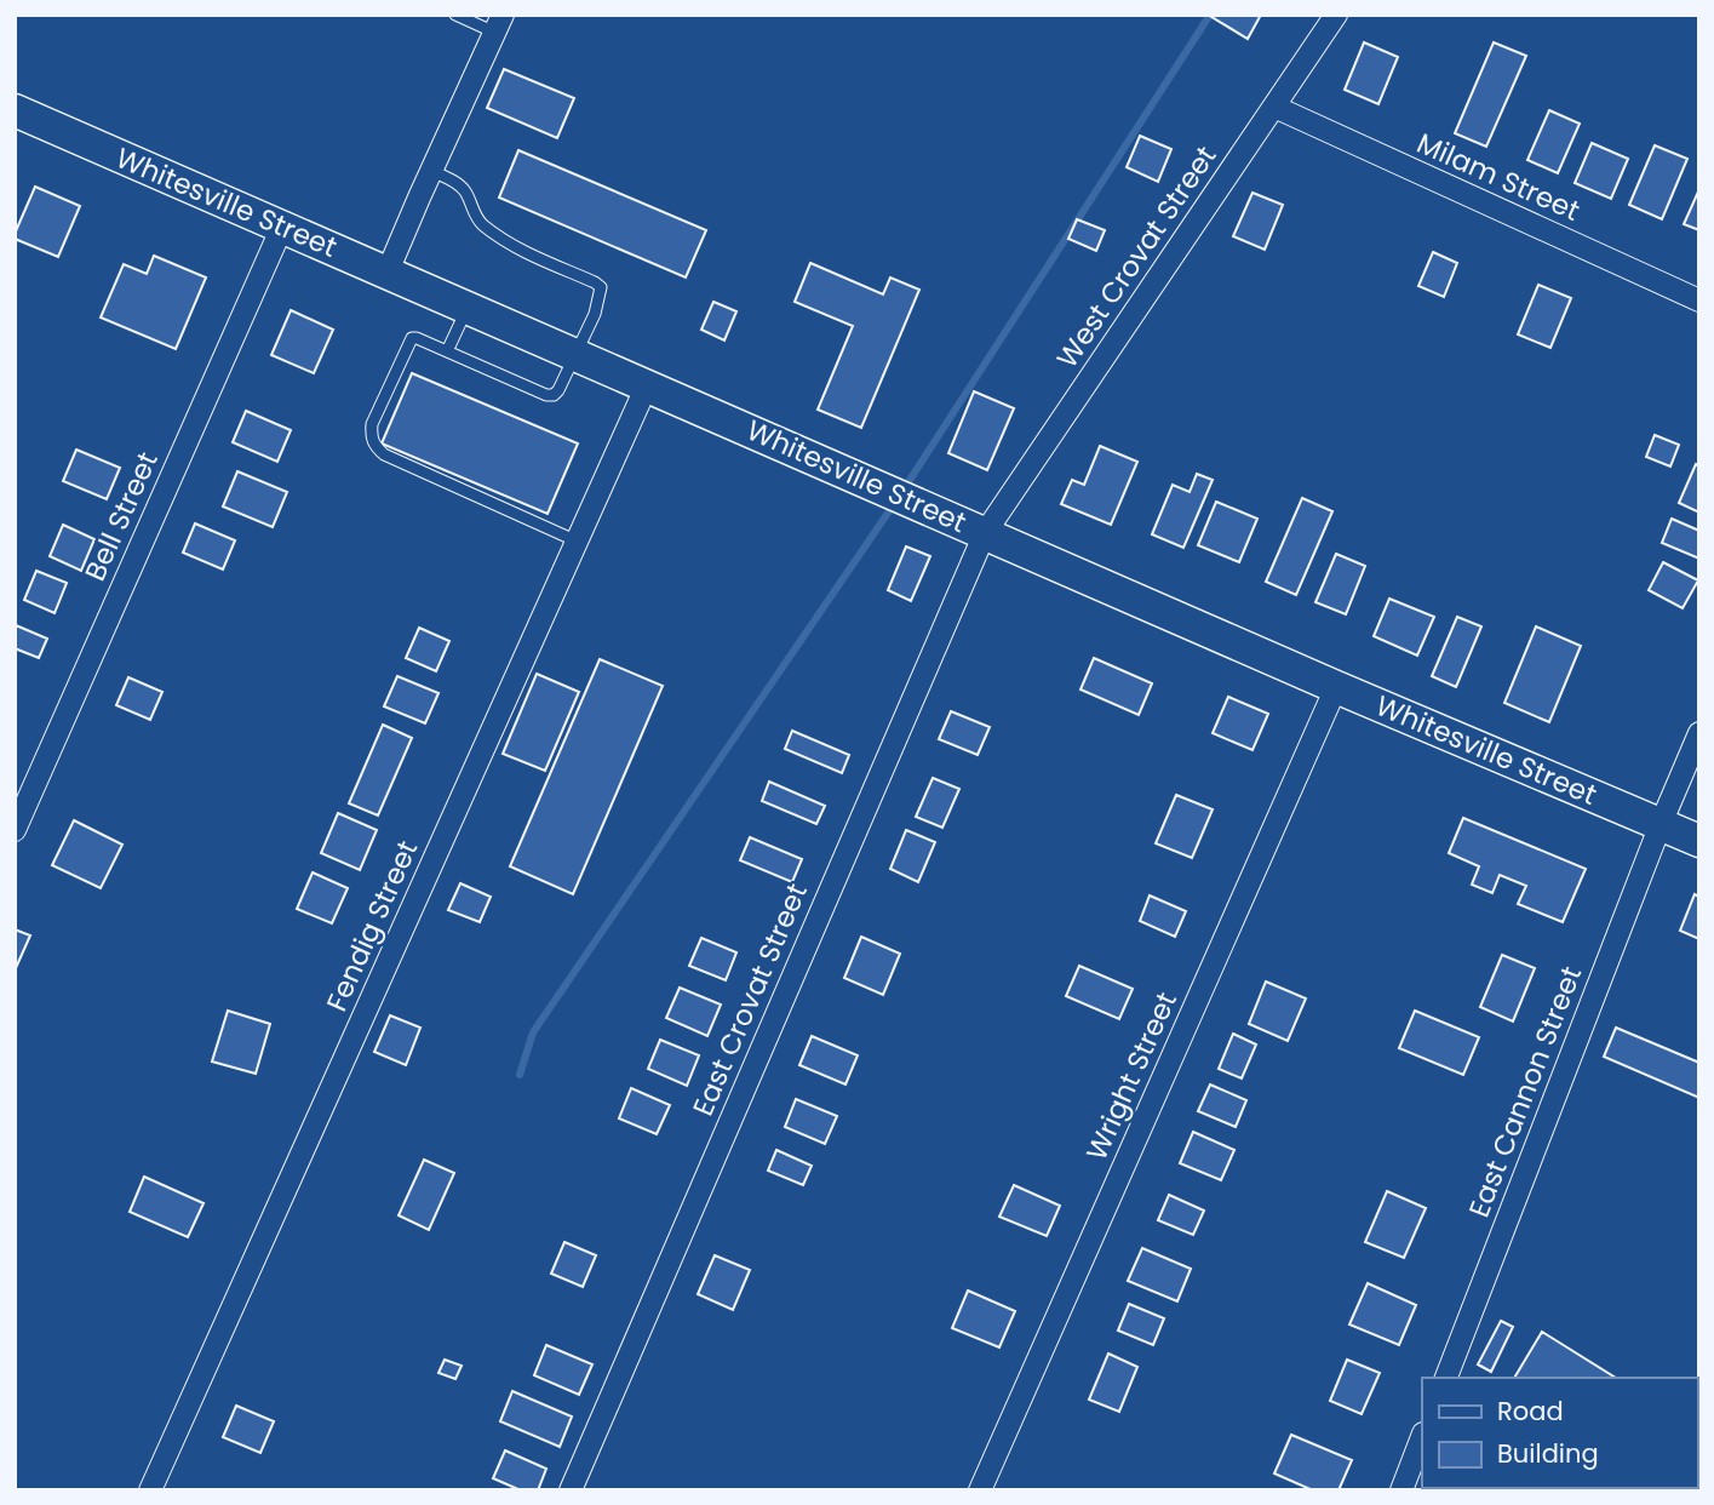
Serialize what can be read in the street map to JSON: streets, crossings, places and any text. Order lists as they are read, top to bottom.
{
  "streets": {
    "main road": ["Whitesville Street"],
    "street": [
      "Milam Street",
      "West Crovat Street",
      "Bell Street",
      "Fendig Street",
      "East Crovat Street",
      "Wright Street",
      "East Cannon Street"
    ]
  },
  "crossings": [
    ["Milam Street", "West Crovat Street"],
    ["Whitesville Street", "West Crovat Street"],
    ["Whitesville Street", "Bell Street"],
    ["Whitesville Street", "Fendig Street"],
    ["Whitesville Street", "East Crovat Street"],
    ["Whitesville Street", "Wright Street"],
    ["Whitesville Street", "East Cannon Street"],
    ["West Crovat Street", "East Crovat Street"]
  ],
  "legend": ["Road", "Building"]
}
